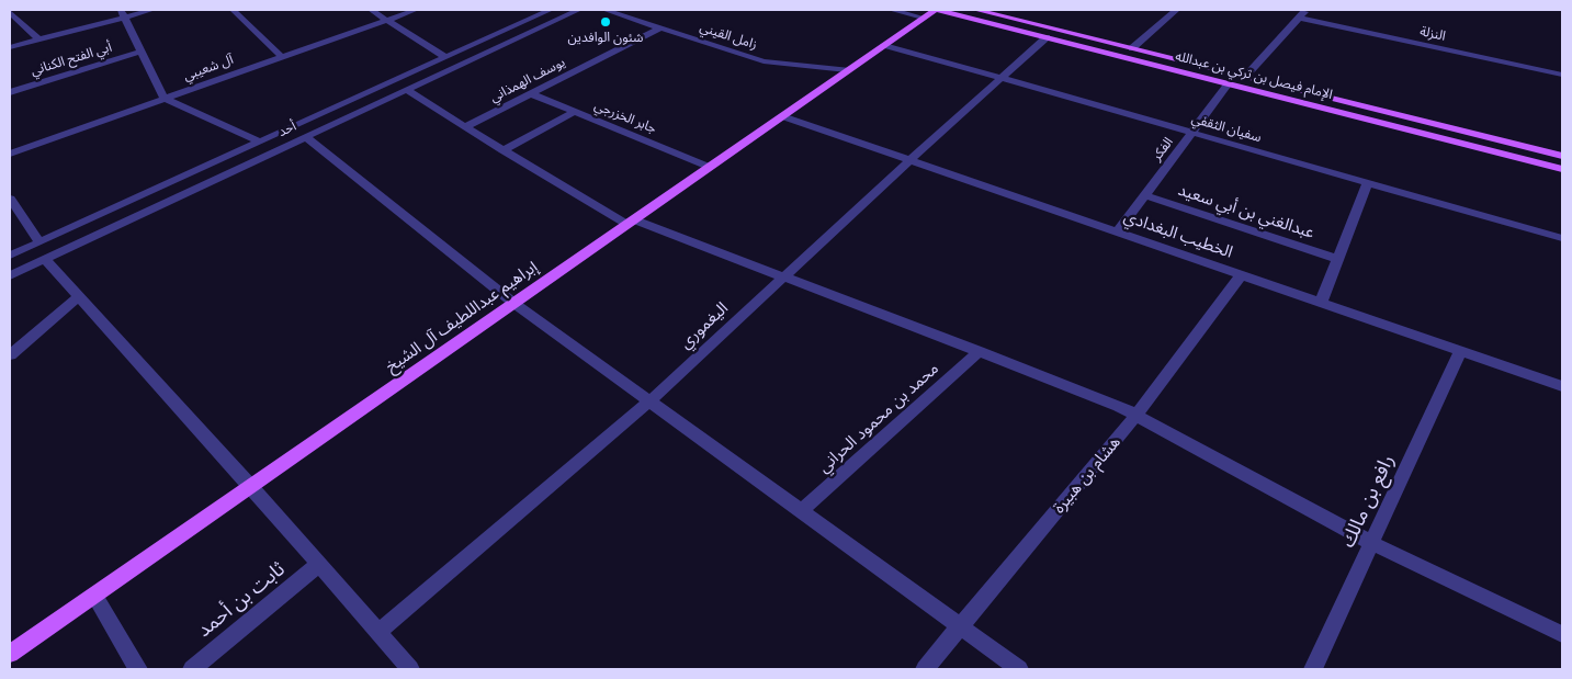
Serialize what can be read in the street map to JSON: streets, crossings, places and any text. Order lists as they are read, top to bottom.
{
  "streets": {
    "main road": ["الإمام فيصل بن تركي بن عبدالله", "إبراهيم عبداللطيف آل الشيخ"],
    "street": [
      "النزلة",
      "زامل القيني",
      "أبي الفتح الكناني",
      "آل شعيبي",
      "يوسف الهمذاني",
      "جابر الخزرجي",
      "سفيان الثقفي",
      "أحد",
      "الفكر",
      "عبدالغني بن أبي سعيد",
      "الخطيب البغدادي",
      "اليغموري",
      "محمد بن محمود الحراني",
      "هشام بن هبيرة",
      "رافع بن مالك",
      "ثابت بن أحمد"
    ]
  },
  "crossings": [
    ["زامل القيني", "يوسف الهمذاني"],
    ["زامل القيني", "إبراهيم عبداللطيف آل الشيخ"],
    ["الإمام فيصل بن تركي بن عبدالله", "الفكر"],
    ["الإمام فيصل بن تركي بن عبدالله", "إبراهيم عبداللطيف آل الشيخ"],
    ["الإمام فيصل بن تركي بن عبدالله", "اليغموري"],
    ["يوسف الهمذاني", "جابر الخزرجي"],
    ["جابر الخزرجي", "إبراهيم عبداللطيف آل الشيخ"],
    ["سفيان الثقفي", "الفكر"],
    ["سفيان الثقفي", "إبراهيم عبداللطيف آل الشيخ"],
    ["سفيان الثقفي", "اليغموري"],
    ["الفكر", "عبدالغني بن أبي سعيد"],
    ["الفكر", "الخطيب البغدادي"],
    ["الخطيب البغدادي", "إبراهيم عبداللطيف آل الشيخ"],
    ["الخطيب البغدادي", "اليغموري"],
    ["الخطيب البغدادي", "هشام بن هبيرة"],
    ["الخطيب البغدادي", "رافع بن مالك"]
  ],
  "places": ["شئون الوافدين"]
}
